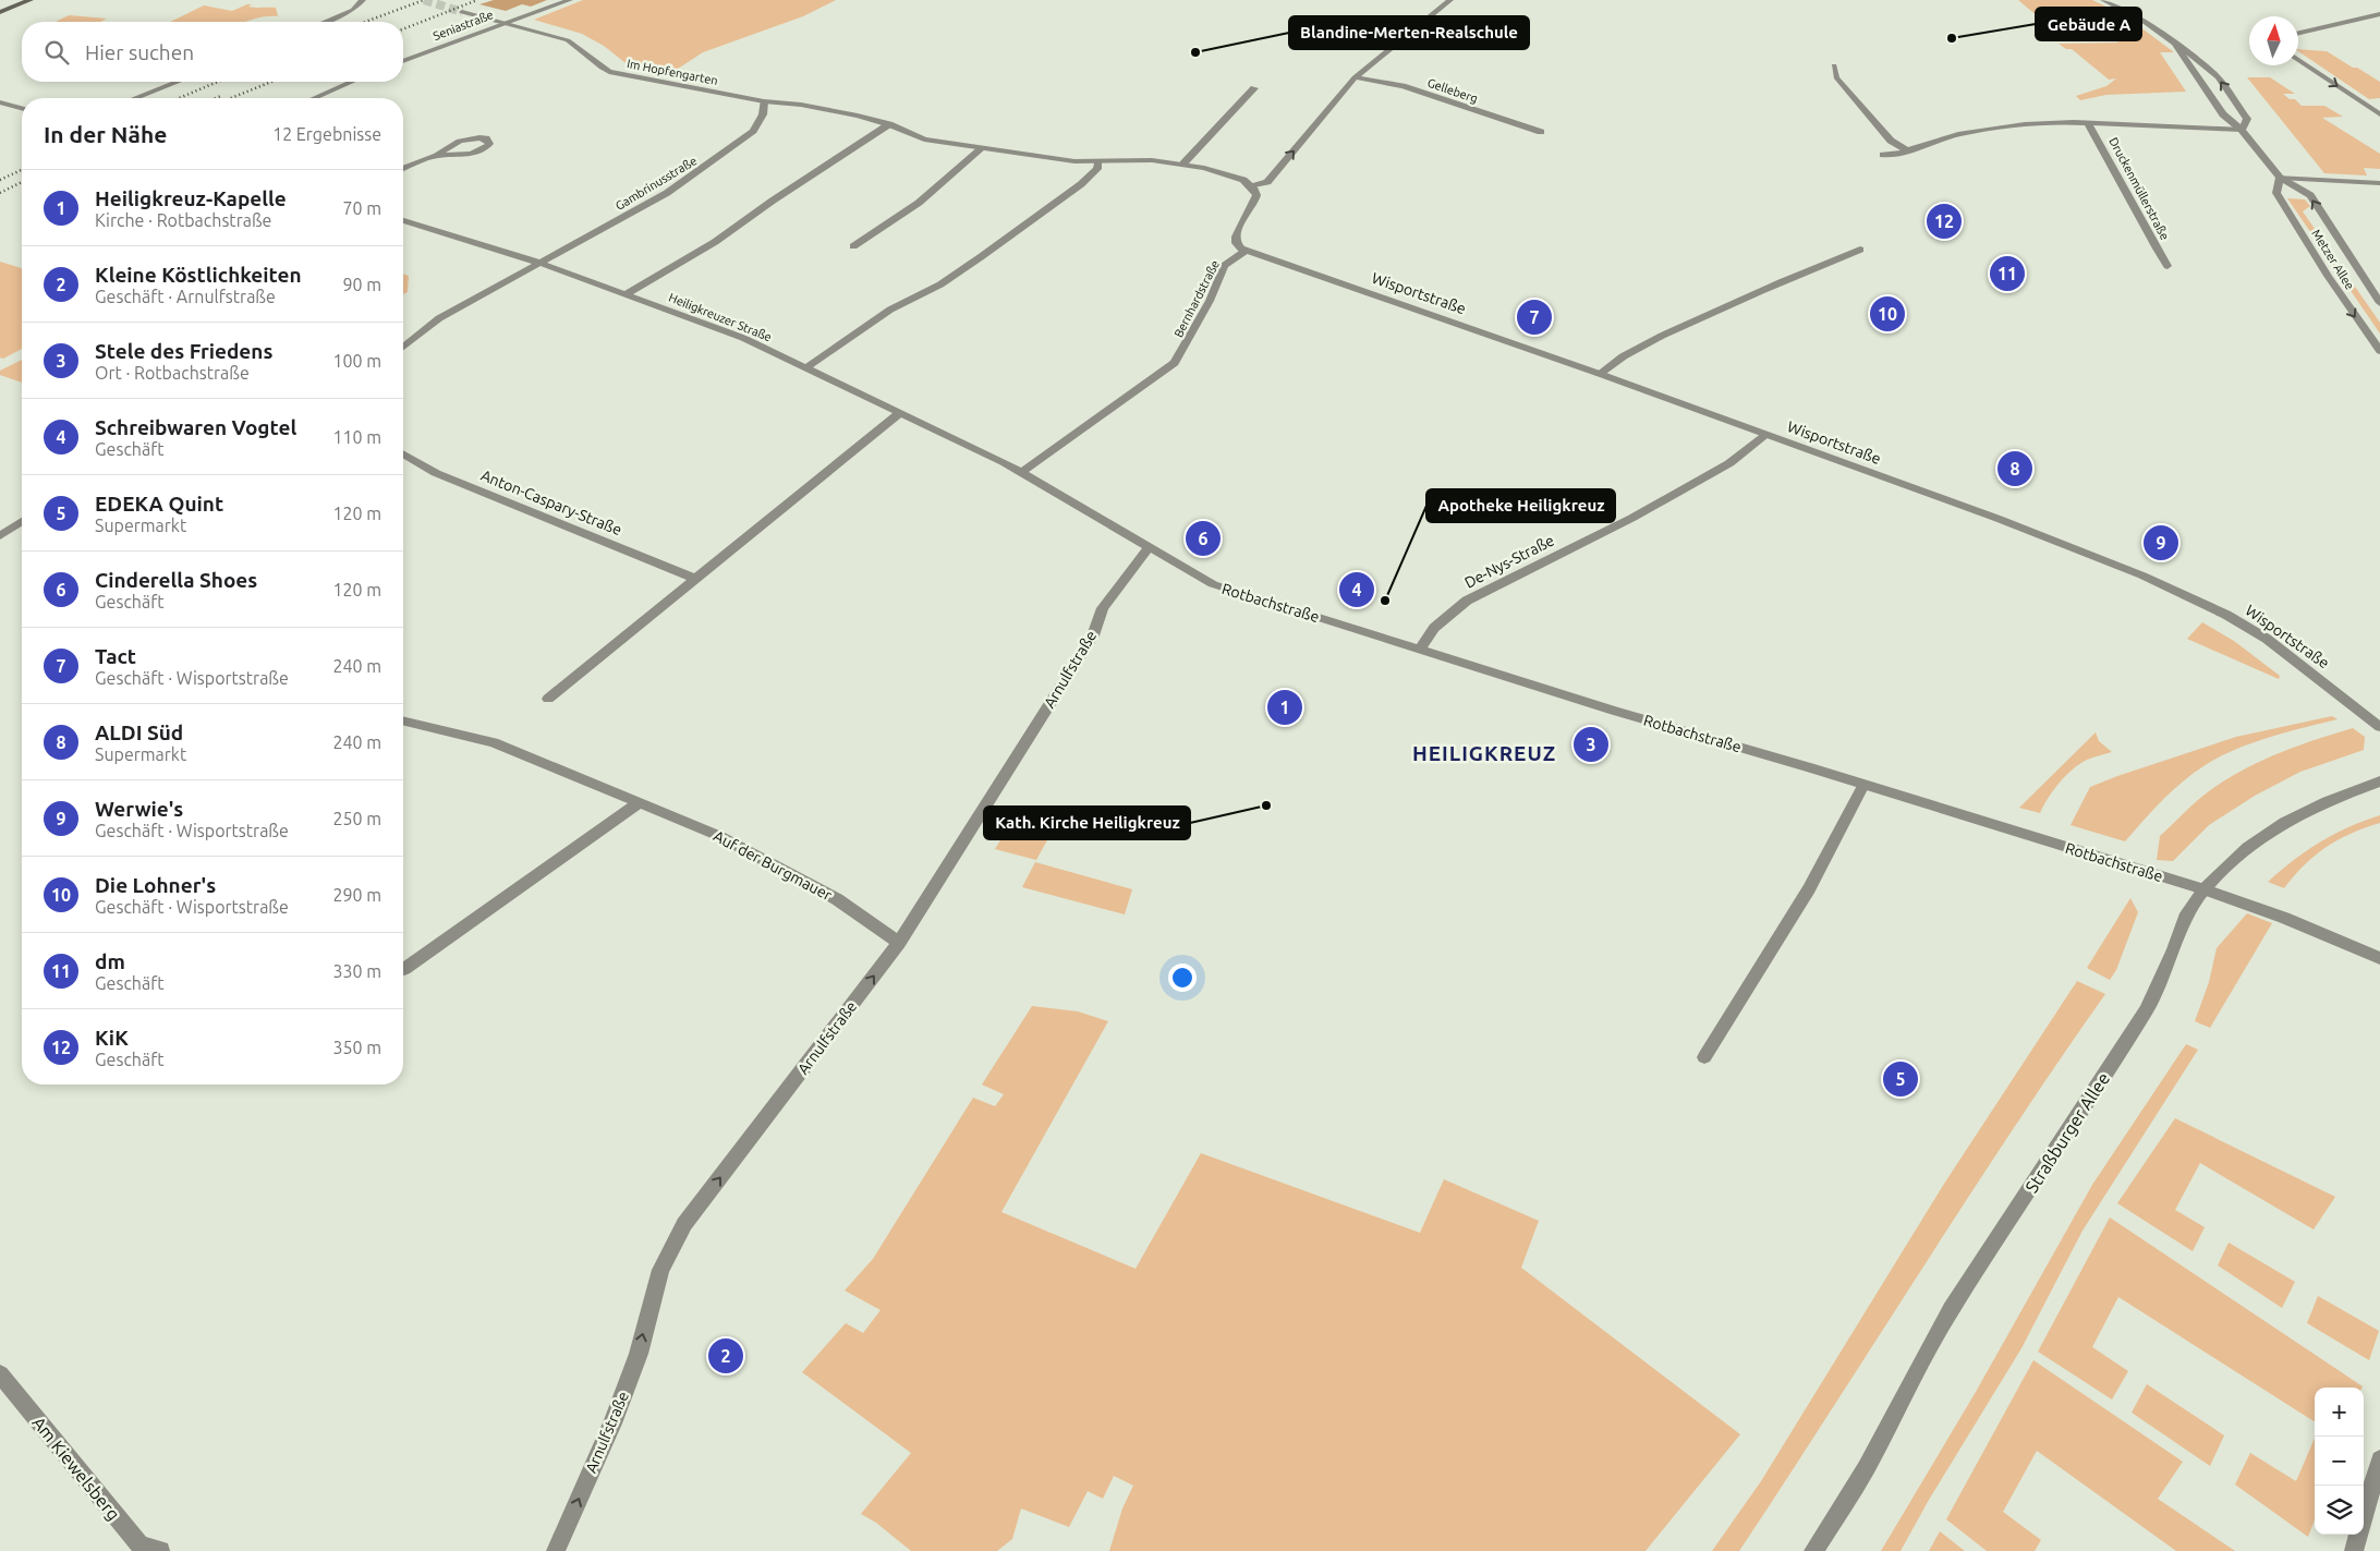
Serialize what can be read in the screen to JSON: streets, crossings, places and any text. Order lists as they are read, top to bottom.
{
  "streets": {
    "street": [
      "Seniastraße",
      "Im Hopfengarten",
      "Gelleberg",
      "Gambrinusstraße",
      "Druckenmüllerstraße",
      "Metzer Allee",
      "Wisportstraße",
      "Bernhardstraße",
      "Heiligkreuzer Straße",
      "Anton-Caspary-Straße",
      "De-Nys-Straße",
      "Rotbachstraße",
      "Arnulfstraße",
      "Auf der Burgmauer",
      "Straßburger Allee",
      "Am Kiewelsberg"
    ]
  },
  "crossings": [
    ["Seniastraße", "Im Hopfengarten"],
    ["Im Hopfengarten", "Gambrinusstraße"],
    ["Gambrinusstraße", "Heiligkreuzer Straße"],
    ["Druckenmüllerstraße", "Metzer Allee"],
    ["Wisportstraße", "Bernhardstraße"],
    ["Wisportstraße", "De-Nys-Straße"],
    ["Bernhardstraße", "Heiligkreuzer Straße"],
    ["Bernhardstraße", "Rotbachstraße"],
    ["Heiligkreuzer Straße", "Rotbachstraße"],
    ["De-Nys-Straße", "Rotbachstraße"],
    ["Rotbachstraße", "Arnulfstraße"],
    ["Rotbachstraße", "Straßburger Allee"],
    ["Arnulfstraße", "Auf der Burgmauer"]
  ],
  "one_way": ["Arnulfstraße"],
  "districts": ["HEILIGKREUZ"],
  "places": [
    "Gebäude A",
    "Blandine-Merten-Realschule",
    "Apotheke Heiligkreuz",
    "Kath. Kirche Heiligkreuz"
  ],
  "north": "top",
  "page": {
    "search": "Hier suchen",
    "heading": ["In der Nähe", "12 Ergebnisse"],
    "list": [
      {
        "mark": "1",
        "name": "Heiligkreuz-Kapelle",
        "note": "Kirche · Rotbachstraße",
        "value": "70 m"
      },
      {
        "mark": "2",
        "name": "Kleine Köstlichkeiten",
        "note": "Geschäft · Arnulfstraße",
        "value": "90 m"
      },
      {
        "mark": "3",
        "name": "Stele des Friedens",
        "note": "Ort · Rotbachstraße",
        "value": "100 m"
      },
      {
        "mark": "4",
        "name": "Schreibwaren Vogtel",
        "note": "Geschäft",
        "value": "110 m"
      },
      {
        "mark": "5",
        "name": "EDEKA Quint",
        "note": "Supermarkt",
        "value": "120 m"
      },
      {
        "mark": "6",
        "name": "Cinderella Shoes",
        "note": "Geschäft",
        "value": "120 m"
      },
      {
        "mark": "7",
        "name": "Tact",
        "note": "Geschäft · Wisportstraße",
        "value": "240 m"
      },
      {
        "mark": "8",
        "name": "ALDI Süd",
        "note": "Supermarkt",
        "value": "240 m"
      },
      {
        "mark": "9",
        "name": "Werwie's",
        "note": "Geschäft · Wisportstraße",
        "value": "250 m"
      },
      {
        "mark": "10",
        "name": "Die Lohner's",
        "note": "Geschäft · Wisportstraße",
        "value": "290 m"
      },
      {
        "mark": "11",
        "name": "dm",
        "note": "Geschäft",
        "value": "330 m"
      },
      {
        "mark": "12",
        "name": "KiK",
        "note": "Geschäft",
        "value": "350 m"
      }
    ],
    "pins": [
      "12",
      "11",
      "10",
      "7",
      "8",
      "6",
      "9",
      "4",
      "1",
      "3",
      "5",
      "2"
    ],
    "map_buttons": ["+", "−"]
  }
}
